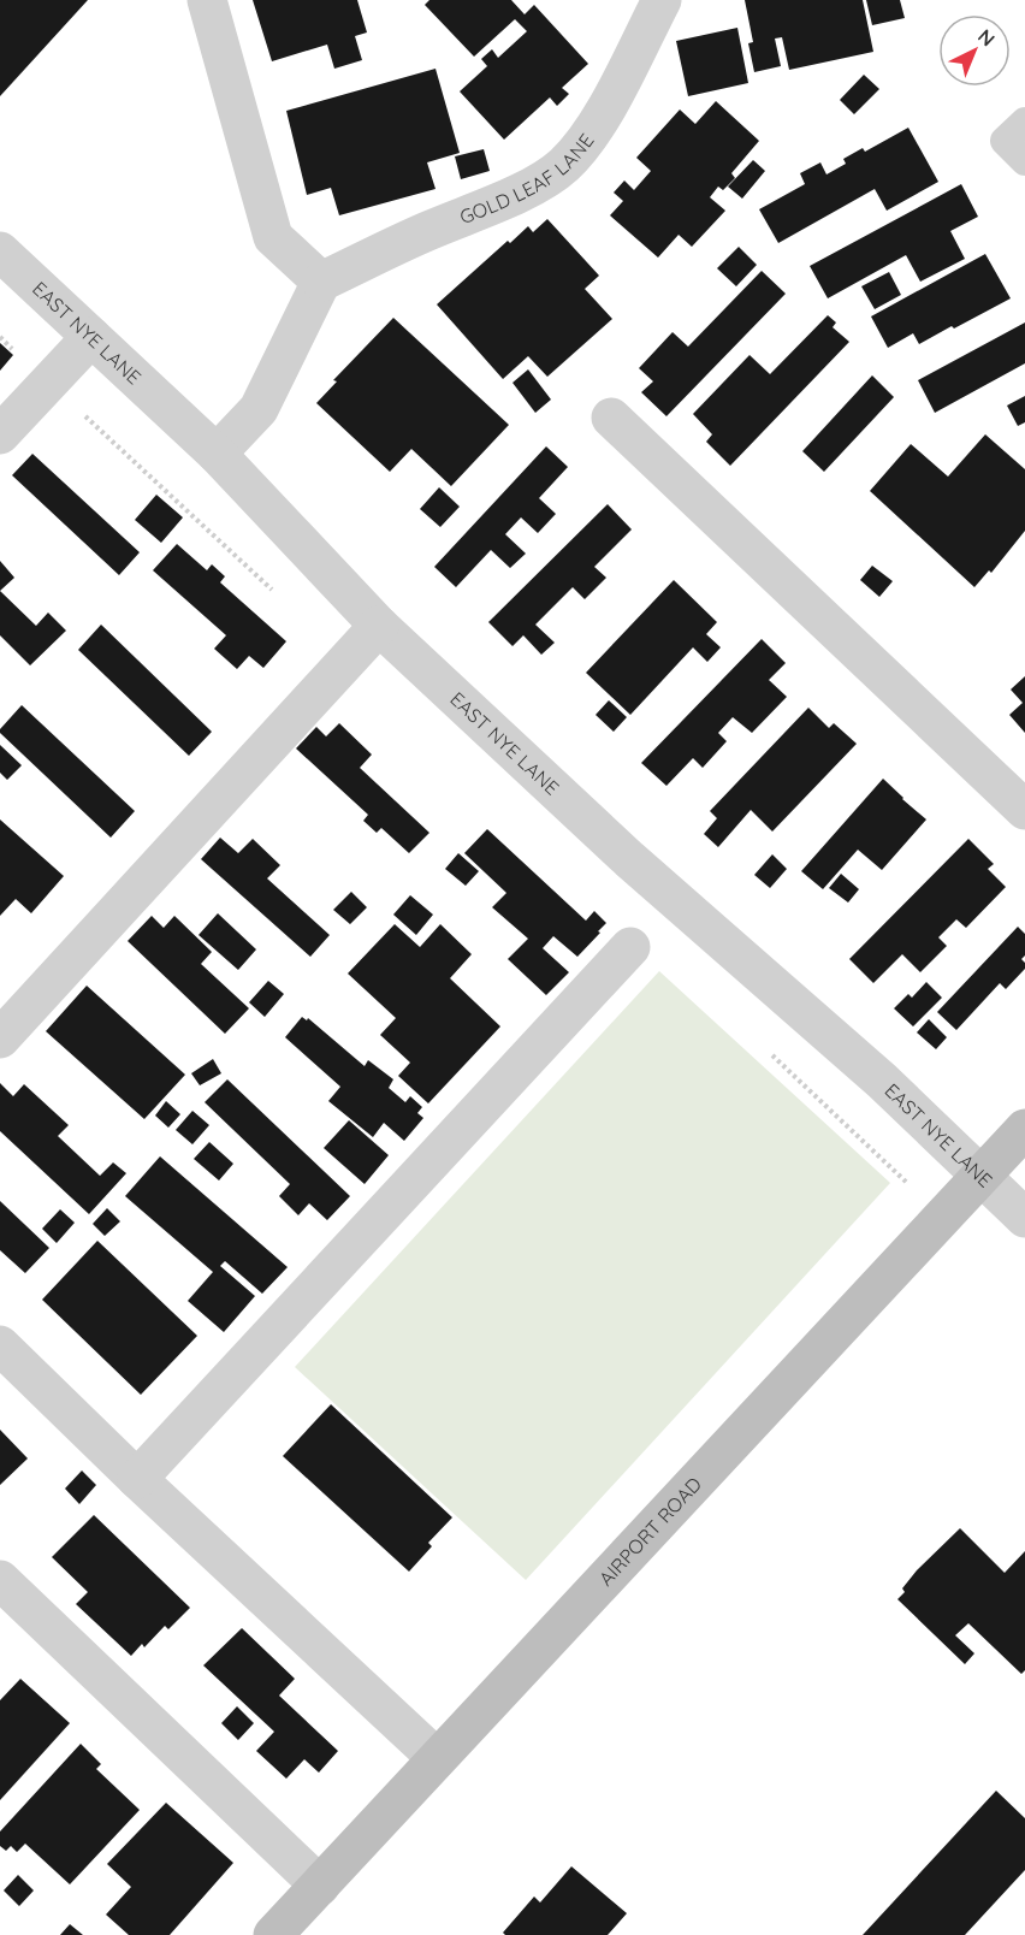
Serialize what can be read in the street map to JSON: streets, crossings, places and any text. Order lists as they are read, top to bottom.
{
  "streets": {
    "street": ["GOLD LEAF LANE", "EAST NYE LANE", "AIRPORT ROAD"]
  },
  "crossings": [
    ["EAST NYE LANE", "AIRPORT ROAD"]
  ],
  "north": "top right"
}
